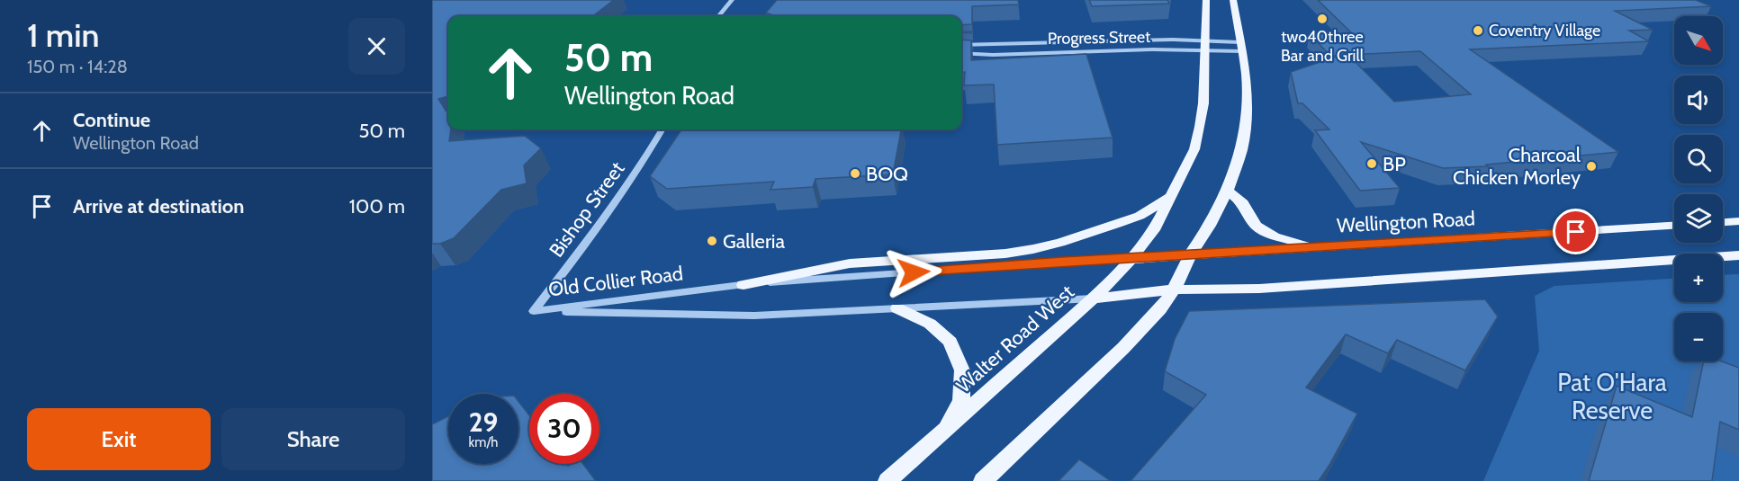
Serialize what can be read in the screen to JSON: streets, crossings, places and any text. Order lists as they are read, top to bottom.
{
  "streets": {
    "main road": ["Wellington Road", "Walter Road West"],
    "street": ["Progress Street", "Bishop Street", "Old Collier Road"]
  },
  "crossings": [
    ["Progress Street", "Walter Road West"],
    ["Bishop Street", "Old Collier Road"],
    ["Wellington Road", "Old Collier Road"],
    ["Wellington Road", "Walter Road West"],
    ["Old Collier Road", "Walter Road West"]
  ],
  "parks": ["Pat O'Hara Reserve"],
  "places": [
    "two40three Bar and Grill",
    "Coventry Village",
    "BP",
    "Charcoal Chicken Morley",
    "BOQ",
    "Galleria"
  ],
  "north": "bottom right",
  "page": {
    "heading": ["1 min", "150 m · 14:28"],
    "map_buttons": ["+", "−"],
    "turn": ["50 m", "Wellington Road"],
    "list": [
      {
        "name": "Continue",
        "note": "Wellington Road",
        "value": "50 m"
      },
      {
        "name": "Arrive at destination",
        "value": "100 m"
      }
    ],
    "speed": "29 km/h",
    "limit": "30",
    "buttons": ["Exit", "Share"]
  }
}
